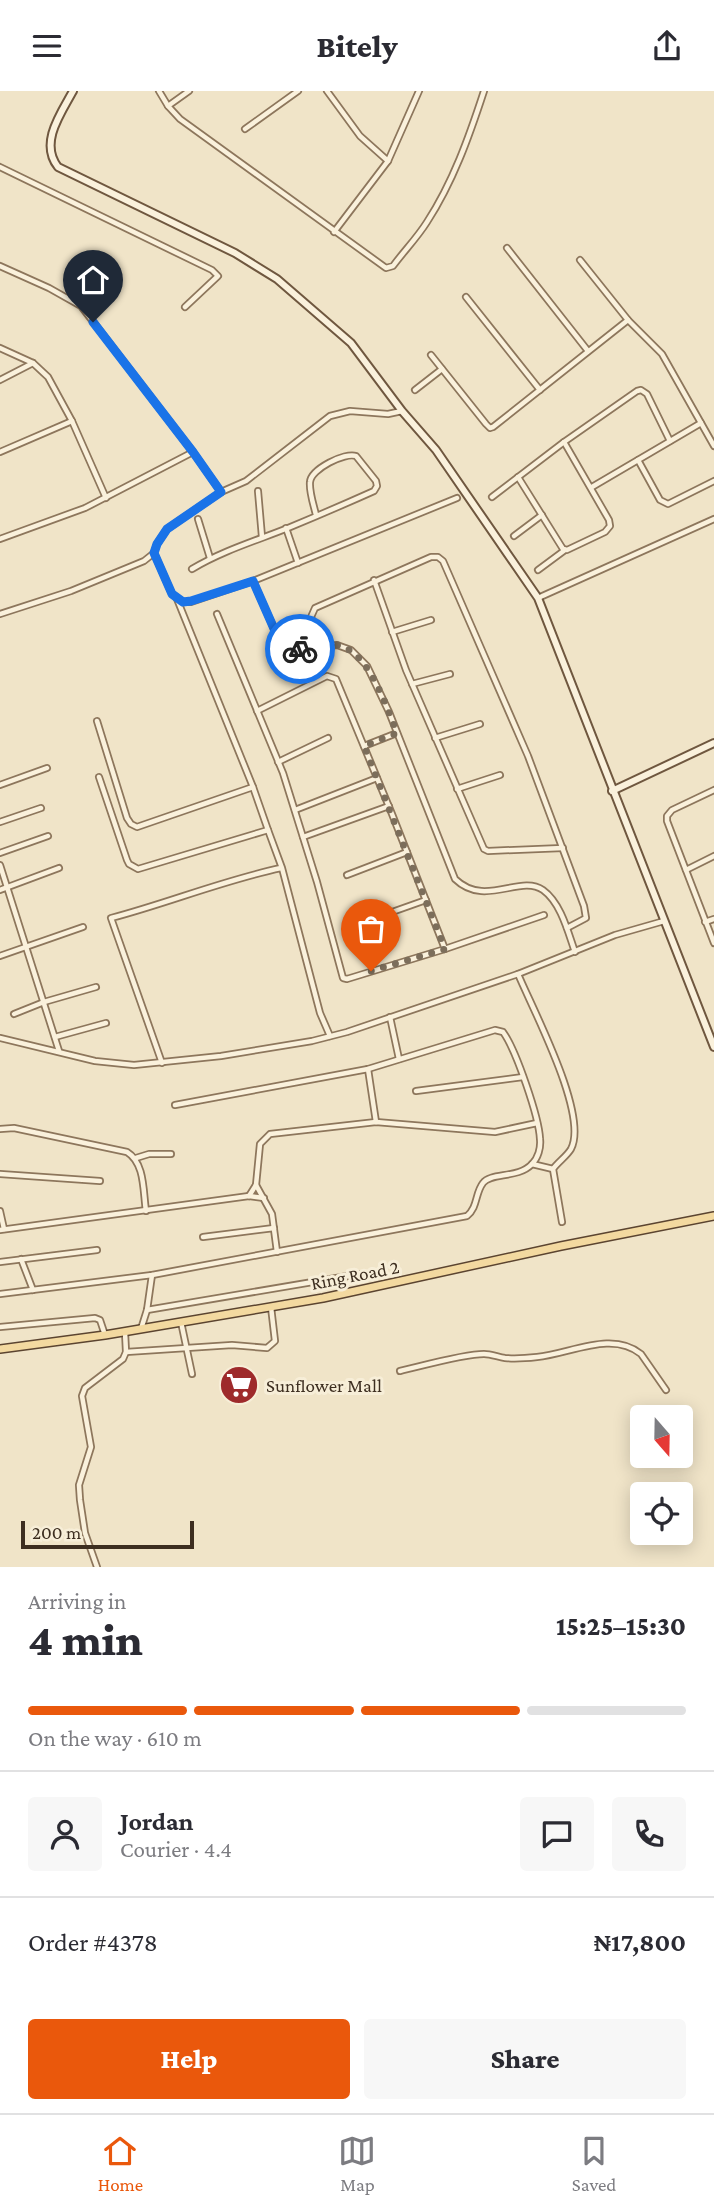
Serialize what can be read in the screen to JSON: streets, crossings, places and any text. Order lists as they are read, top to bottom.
{
  "streets": {
    "main road": ["Ring Road 2"]
  },
  "places": {
    "supermarket": ["Sunflower Mall"]
  },
  "scale_bar": "200 m",
  "north": "bottom",
  "page": {
    "header": "Bitely",
    "scale": "200 m",
    "heading": ["4 min", "Arriving in", "15:25–15:30"],
    "panel": [
      "Jordan",
      "Courier · 4.4",
      "Order #4378",
      "₦17,800"
    ],
    "bar": "On the way · 610 m",
    "buttons": ["Help", "Share"],
    "tabs": ["Home", "Map", "Saved"]
  }
}
